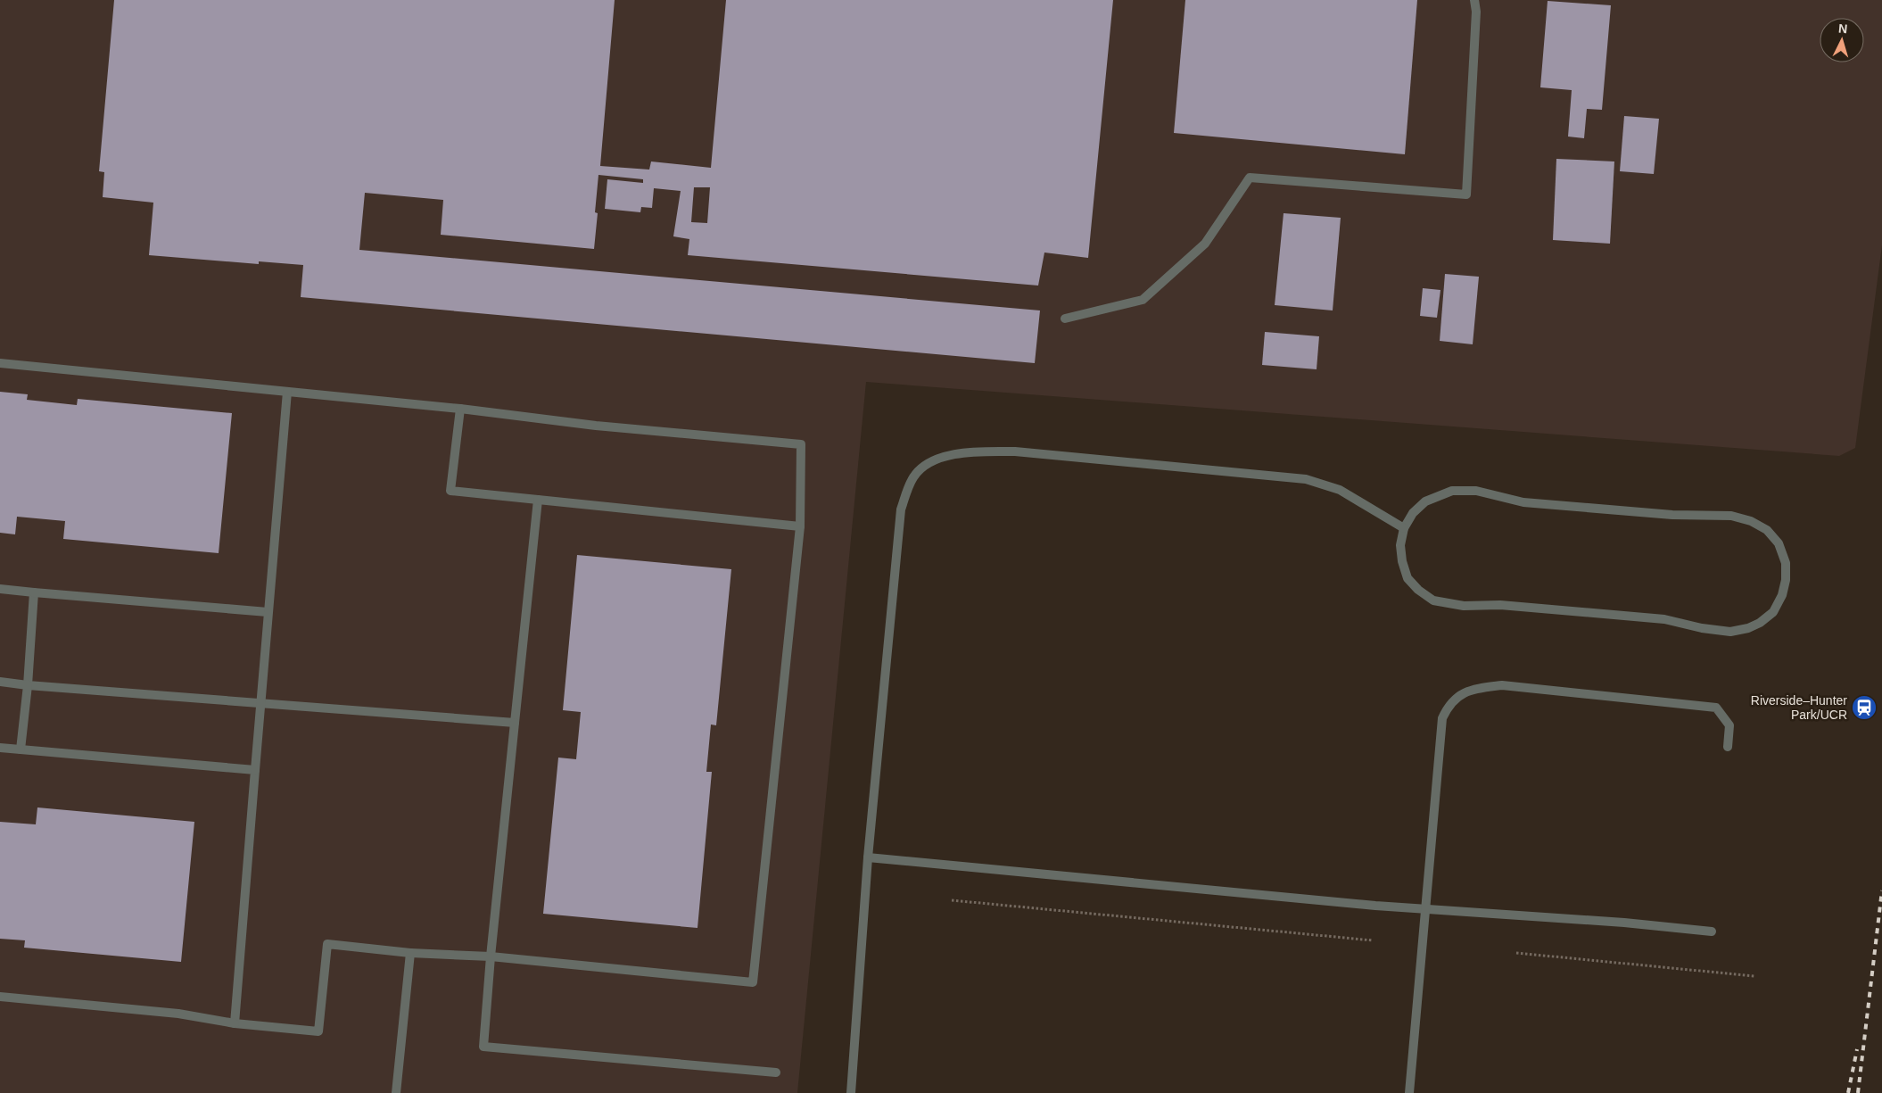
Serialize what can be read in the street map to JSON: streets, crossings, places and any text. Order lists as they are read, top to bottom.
{
  "places": {
    "station": ["Riverside–Hunter Park/UCR"]
  },
  "north": "top"
}
